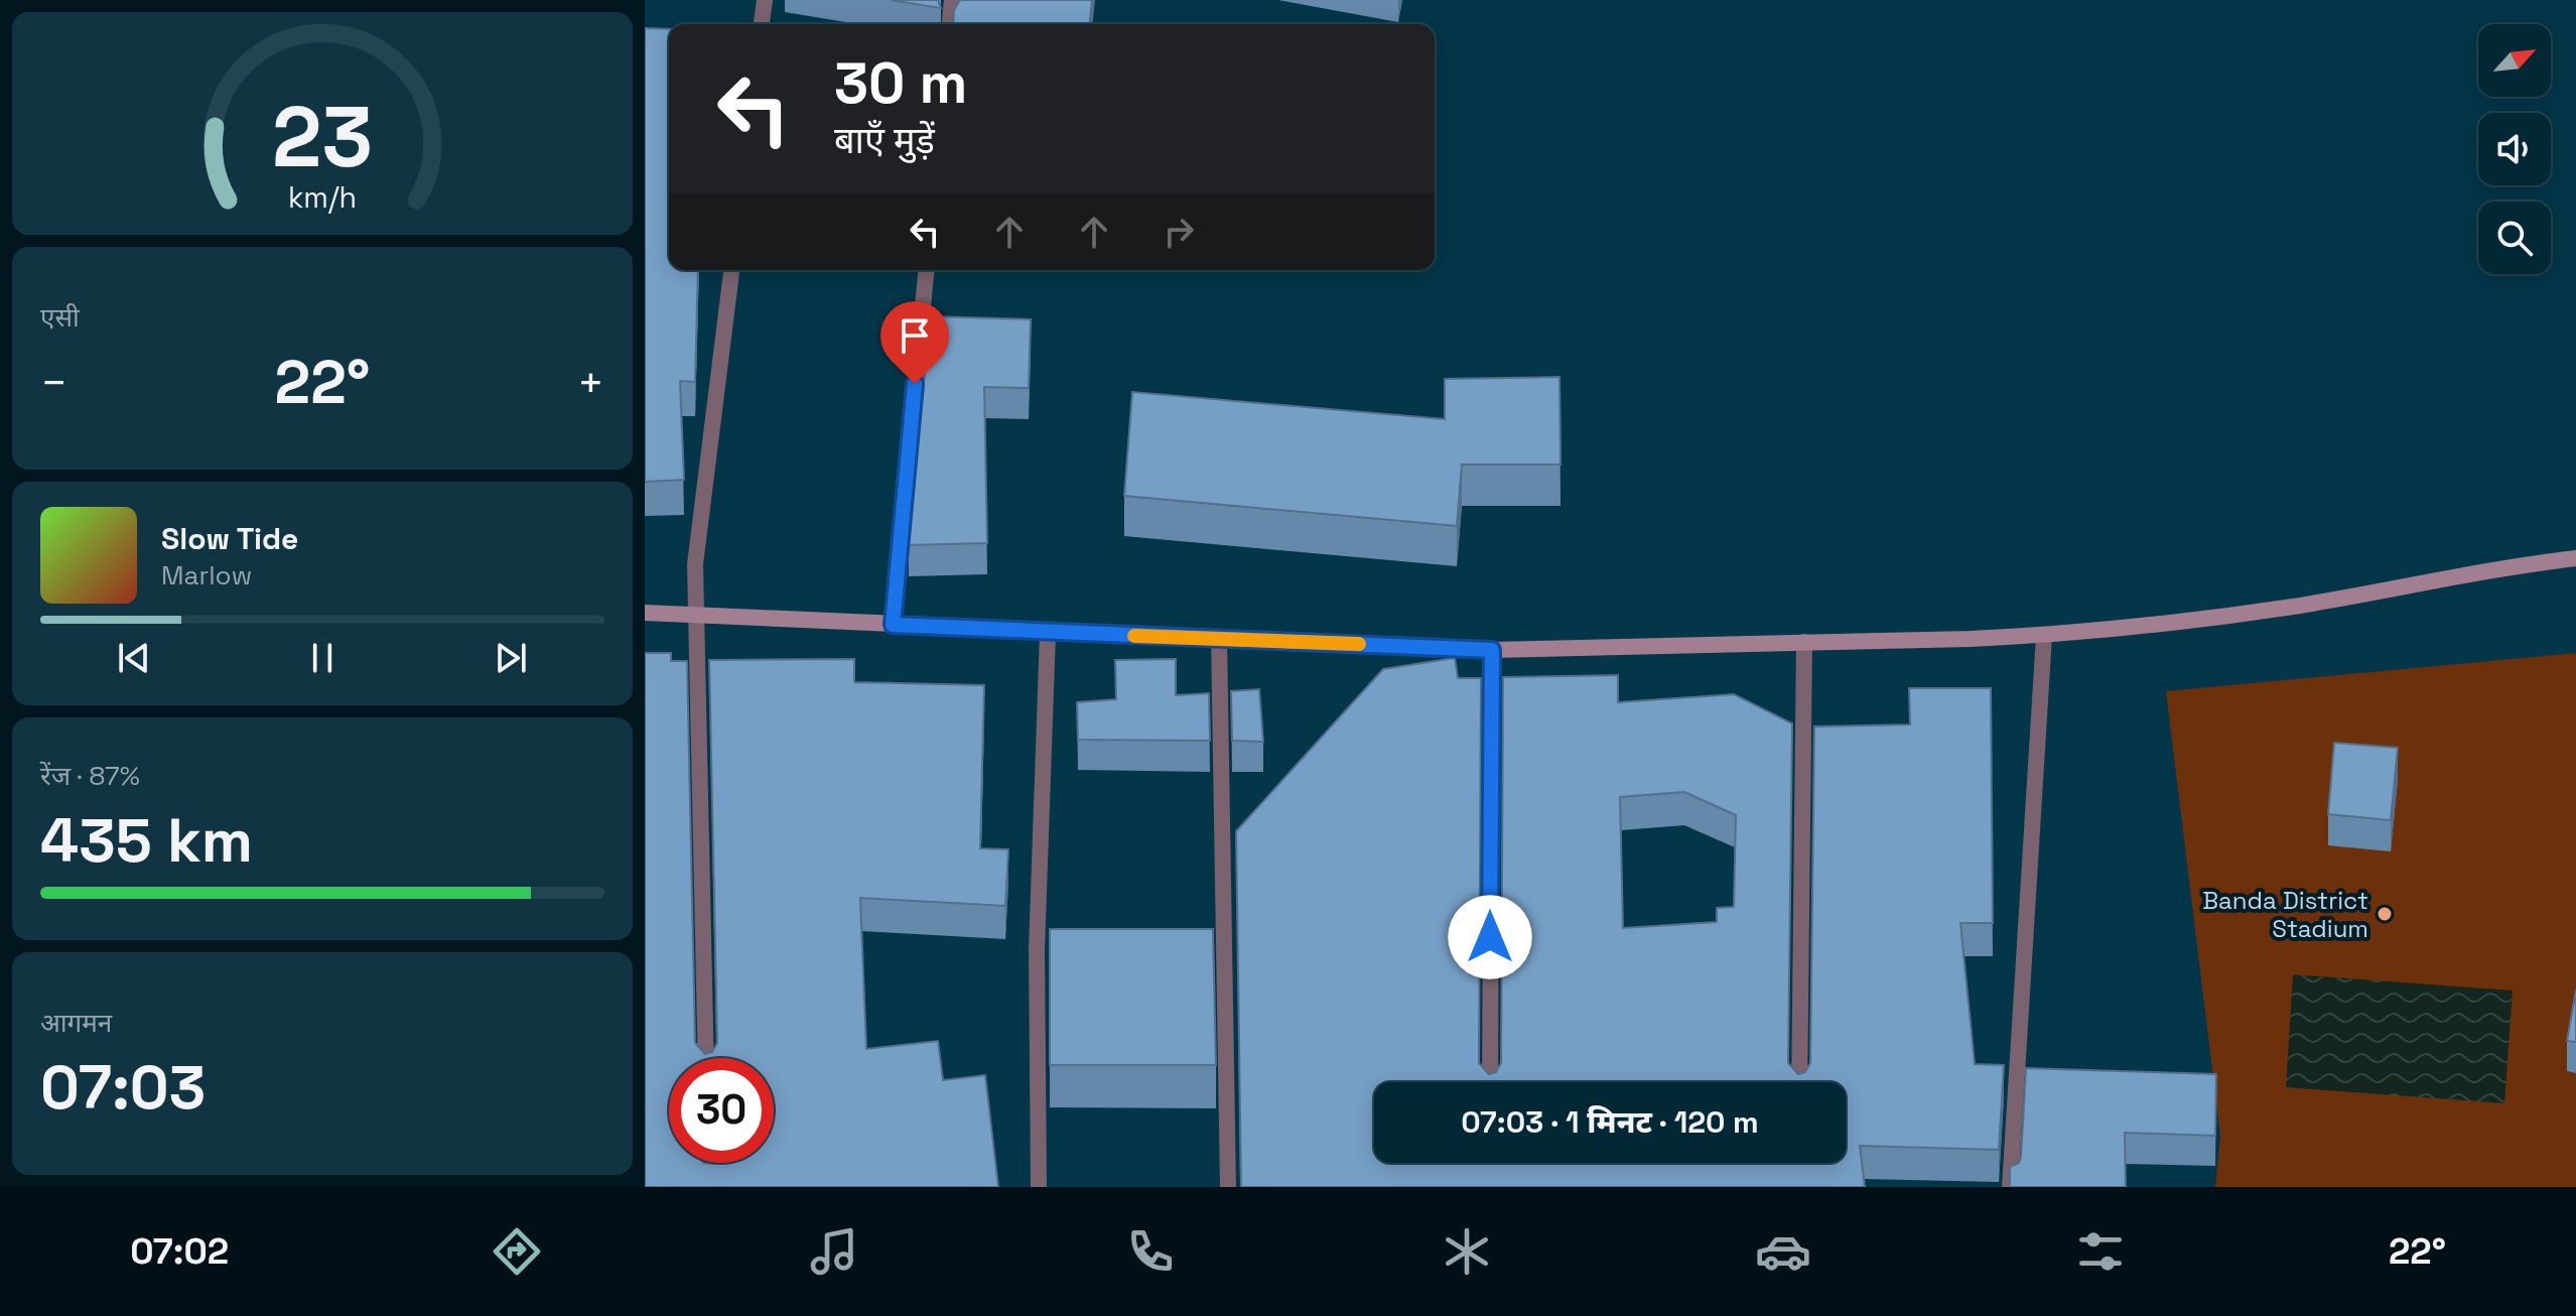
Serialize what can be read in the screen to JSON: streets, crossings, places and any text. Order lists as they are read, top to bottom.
{
  "places": ["Banda District Stadium"],
  "north": "top right",
  "page": {
    "turn": ["30 m", "बाएँ मुड़ें"],
    "tile": [
      "एसी",
      ["रेंज · 87%", "435 km"],
      ["आगमन", "07:03"]
    ],
    "heat": ["−", "22°", "+"],
    "song": ["Slow Tide", "Marlow"],
    "limit": "30",
    "trip": "07:03 · 1 मिनट · 120 m",
    "tabs": ["07:02", "22°"],
    "gauge": ["23", "km/h"]
  }
}
